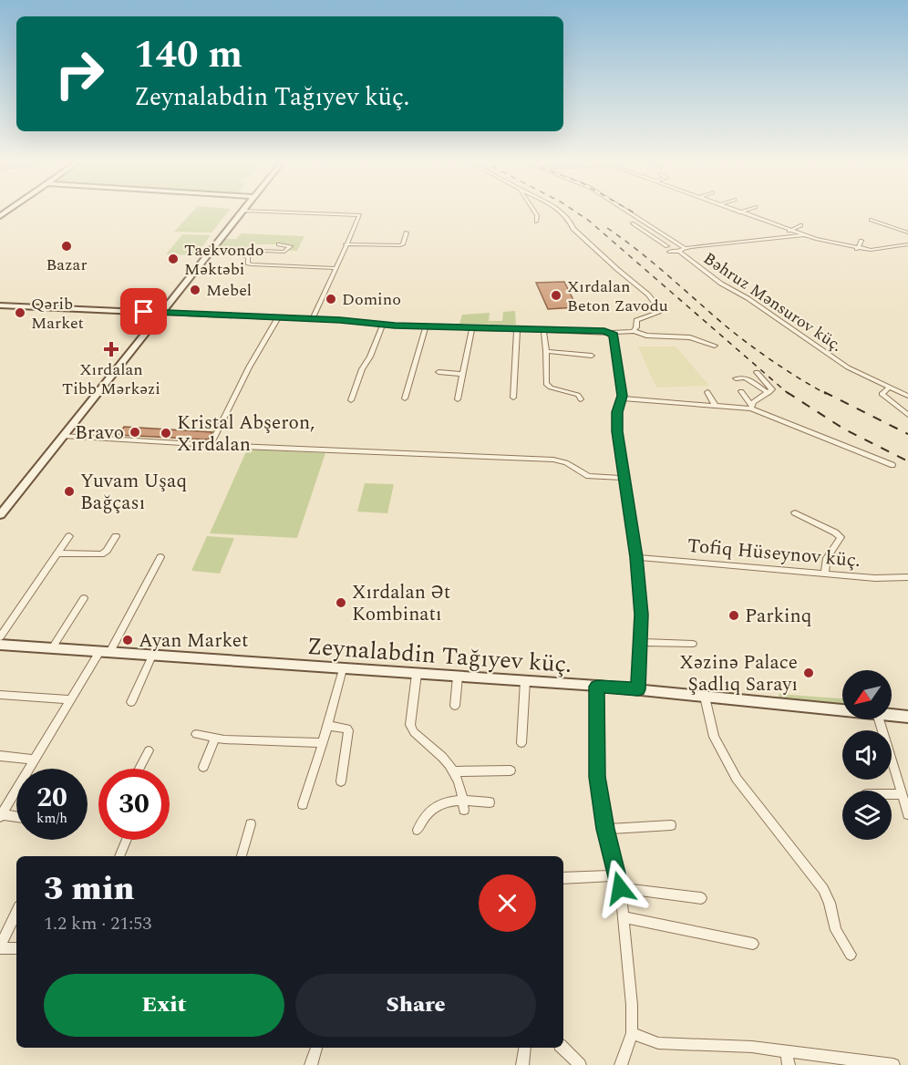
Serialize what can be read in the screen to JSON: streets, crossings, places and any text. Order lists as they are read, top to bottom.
{
  "streets": {
    "street": ["Bəhruz Mənsurov küç.", "Tofiq Hüseynov küç.", "Zeynalabdin Tağıyev küç."]
  },
  "places": {
    "other": [
      "Bazar",
      "Taekvondo Məktəbi",
      "Mebel",
      "Xırdalan Beton Zavodu",
      "Domino",
      "Qərib Market",
      "Bravo",
      "Kristal Abşeron, Xırdalan",
      "Yuvam Uşaq Bağçası",
      "Xırdalan Ət Kombinatı",
      "Parkinq",
      "Ayan Market",
      "Xәzinә Palace Şadlıq Sarayı"
    ],
    "health": ["Xırdalan Tibb Mərkəzi"]
  },
  "north": "bottom left",
  "page": {
    "turn": ["140 m", "Zeynalabdin Tağıyev küç."],
    "speed": "20 km/h",
    "limit": "30",
    "heading": ["3 min", "1.2 km · 21:53"],
    "buttons": ["Exit", "Share"]
  }
}
